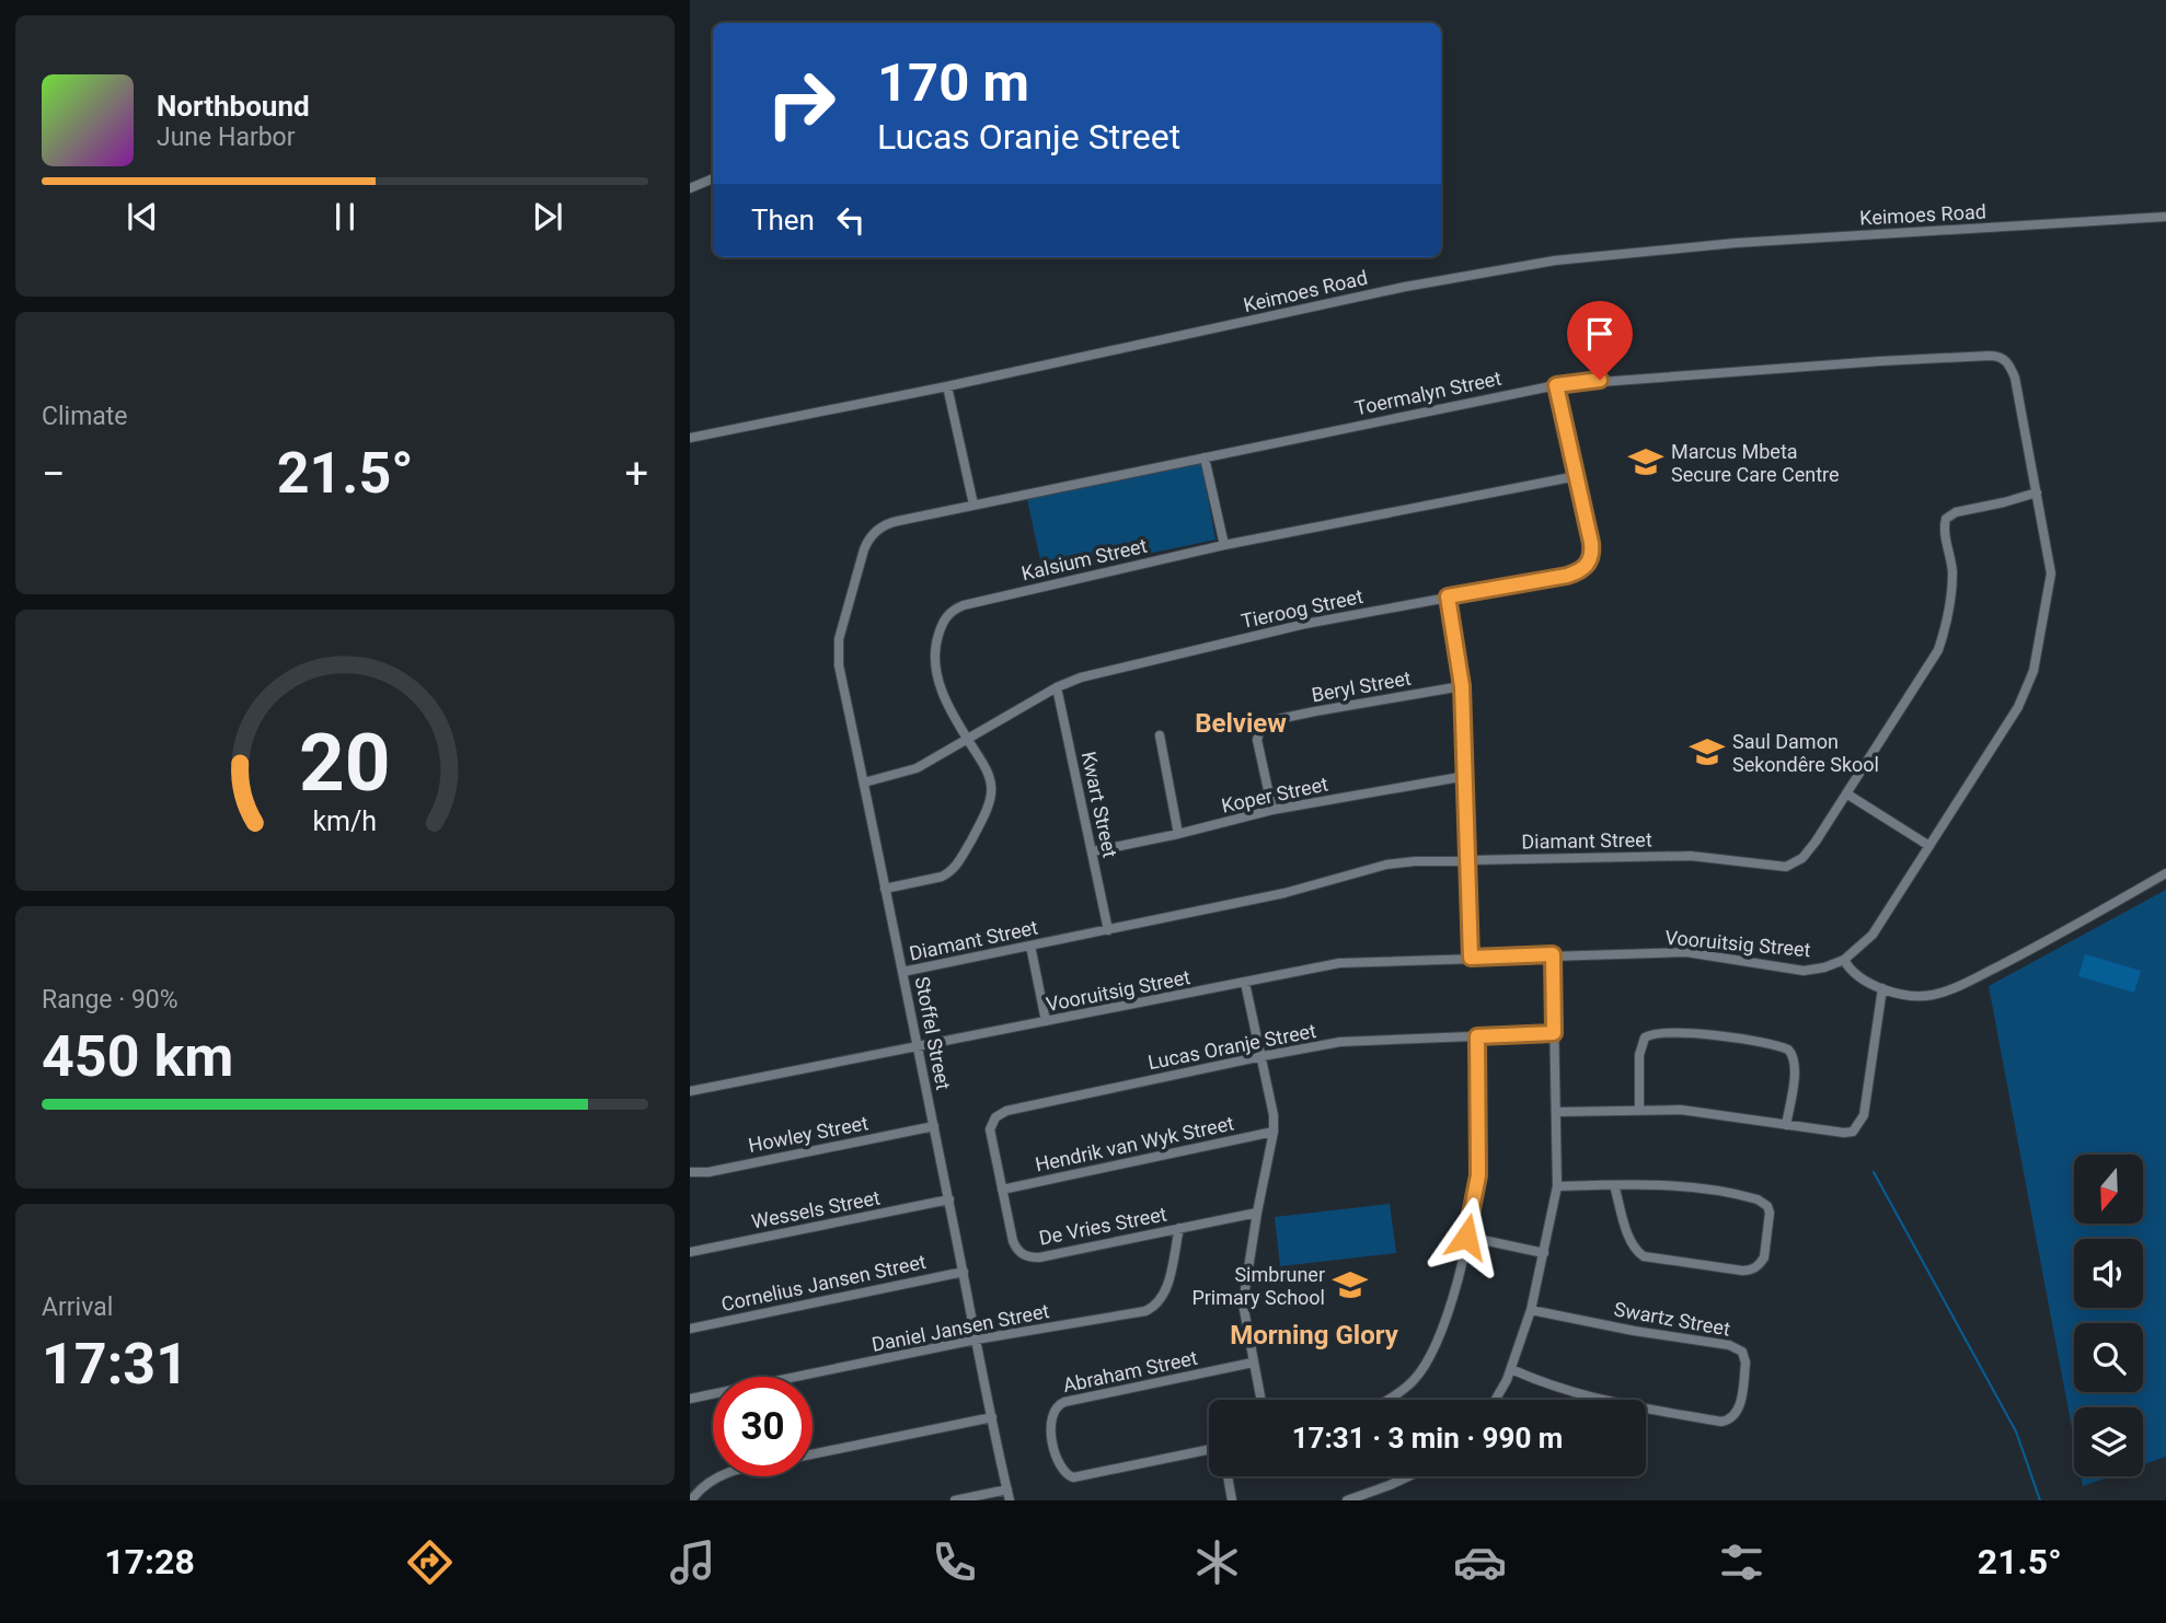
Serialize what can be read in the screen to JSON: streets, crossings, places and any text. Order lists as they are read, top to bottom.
{
  "streets": {
    "street": [
      "Keimoes Road",
      "Toermalyn Street",
      "Kalsium Street",
      "Tieroog Street",
      "Beryl Street",
      "Koper Street",
      "Kwart Street",
      "Diamant Street",
      "Vooruitsig Street",
      "Stoffel Street",
      "Lucas Oranje Street",
      "Howley Street",
      "Hendrik van Wyk Street",
      "Wessels Street",
      "De Vries Street",
      "Cornelius Jansen Street",
      "Swartz Street",
      "Daniel Jansen Street",
      "Abraham Street"
    ]
  },
  "crossings": [
    ["Toermalyn Street", "Tieroog Street"],
    ["Toermalyn Street", "Vooruitsig Street"],
    ["Toermalyn Street", "Stoffel Street"],
    ["Kalsium Street", "Tieroog Street"],
    ["Kalsium Street", "Stoffel Street"],
    ["Tieroog Street", "Kwart Street"],
    ["Tieroog Street", "Stoffel Street"],
    ["Beryl Street", "Koper Street"],
    ["Koper Street", "Kwart Street"],
    ["Kwart Street", "Diamant Street"],
    ["Diamant Street", "Vooruitsig Street"],
    ["Diamant Street", "Stoffel Street"],
    ["Vooruitsig Street", "Stoffel Street"],
    ["Stoffel Street", "Howley Street"],
    ["Stoffel Street", "Wessels Street"],
    ["Stoffel Street", "Cornelius Jansen Street"],
    ["Stoffel Street", "Daniel Jansen Street"],
    ["Lucas Oranje Street", "Hendrik van Wyk Street"],
    ["Lucas Oranje Street", "De Vries Street"],
    ["Hendrik van Wyk Street", "De Vries Street"],
    ["De Vries Street", "Daniel Jansen Street"]
  ],
  "districts": ["Belview", "Morning Glory"],
  "places": {
    "school or university": ["Marcus Mbeta Secure Care Centre", "Saul Damon Sekondêre Skool", "Simbruner Primary School"]
  },
  "north": "bottom",
  "page": {
    "turn": ["170 m", "Lucas Oranje Street"],
    "song": ["Northbound", "June Harbor"],
    "then": "Then",
    "tile": [
      "Climate",
      ["Range · 90%", "450 km"],
      ["Arrival", "17:31"]
    ],
    "heat": ["−", "21.5°", "+"],
    "limit": "30",
    "trip": "17:31 · 3 min · 990 m",
    "tabs": ["17:28", "21.5°"],
    "gauge": ["20", "km/h"]
  }
}
